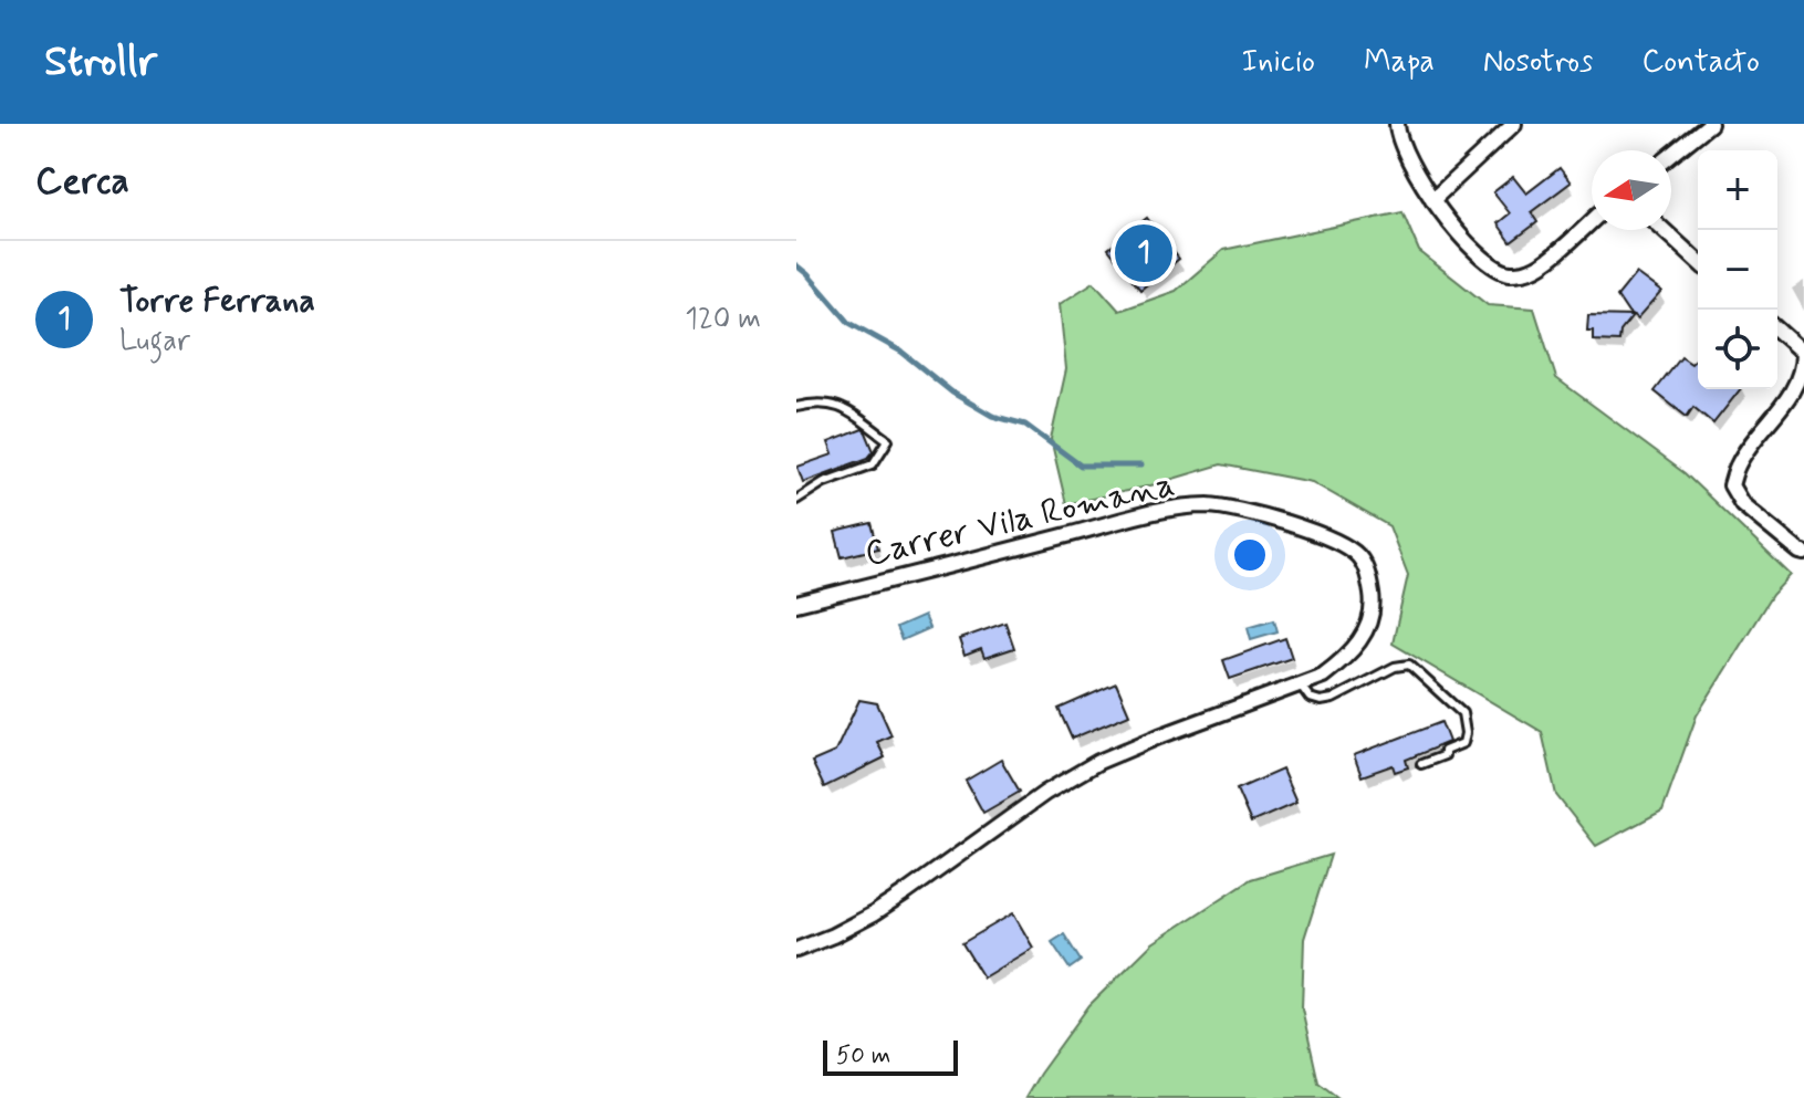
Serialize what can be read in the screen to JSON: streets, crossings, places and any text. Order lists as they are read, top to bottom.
{
  "streets": {
    "street": ["Carrer Vila Romana"]
  },
  "scale_bar": "50 m",
  "north": "left",
  "page": {
    "header": "Strollr",
    "nav": [
      "Inicio",
      "Mapa",
      "Nosotros",
      "Contacto"
    ],
    "heading": "Cerca",
    "map_buttons": ["+", "−"],
    "pins": "1",
    "list": [
      {
        "mark": "1",
        "name": "Torre Ferrana",
        "note": "Lugar",
        "value": "120 m"
      }
    ],
    "scale": "50 m"
  }
}
